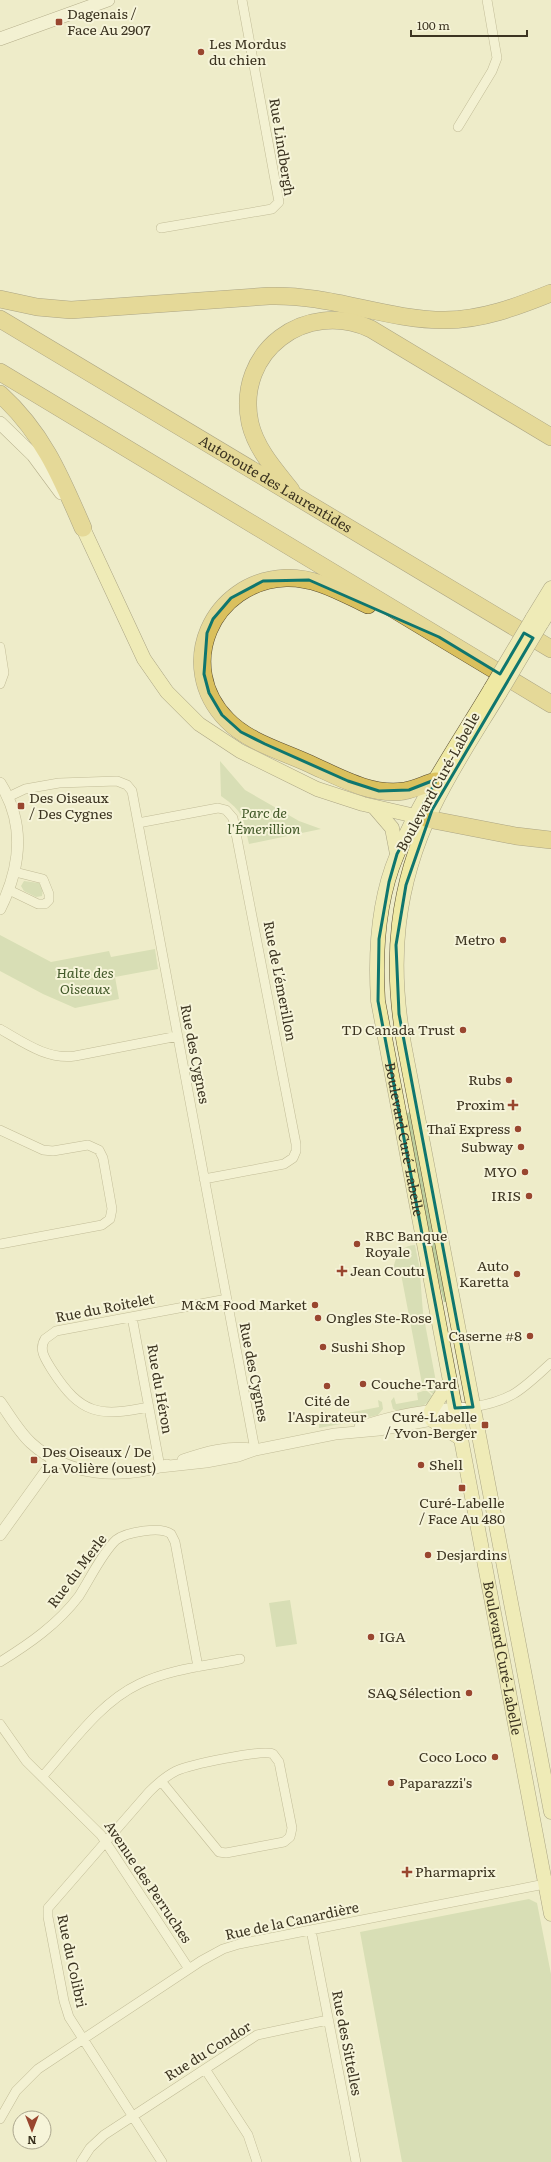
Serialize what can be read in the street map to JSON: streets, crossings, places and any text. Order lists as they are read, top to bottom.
{
  "streets": {
    "highway": ["Autoroute des Laurentides"],
    "main road": ["Boulevard Curé-Labelle"],
    "street": [
      "Rue Lindbergh",
      "Rue de L'émerillon",
      "Rue des Cygnes",
      "Rue du Roitelet",
      "Rue du Héron",
      "Rue du Merle",
      "Avenue des Perruches",
      "Rue de la Canardière",
      "Rue du Colibri",
      "Rue des Sittelles",
      "Rue du Condor"
    ]
  },
  "crossings": [
    ["Boulevard Curé-Labelle", "Rue de la Canardière"],
    ["Rue de L'émerillon", "Rue des Cygnes"],
    ["Rue des Cygnes", "Rue du Roitelet"],
    ["Rue du Roitelet", "Rue du Héron"],
    ["Avenue des Perruches", "Rue de la Canardière"],
    ["Avenue des Perruches", "Rue du Colibri"],
    ["Rue de la Canardière", "Rue du Colibri"],
    ["Rue de la Canardière", "Rue des Sittelles"],
    ["Rue du Colibri", "Rue du Condor"],
    ["Rue des Sittelles", "Rue du Condor"]
  ],
  "parks": ["Parc de l'Émerillion", "Halte des Oiseaux"],
  "places": {
    "transit": [
      "Dagenais / Face Au 2907",
      "Des Oiseaux / Des Cygnes",
      "Curé-Labelle / Yvon-Berger",
      "Des Oiseaux / De La Volière (ouest)",
      "Curé-Labelle / Face Au 480"
    ],
    "other": [
      "Les Mordus du chien",
      "Metro",
      "TD Canada Trust",
      "Rubs",
      "Thaï Express",
      "Subway",
      "MYO",
      "IRIS",
      "RBC Banque Royale",
      "Auto Karetta",
      "M&M Food Market",
      "Ongles Ste-Rose",
      "Caserne #8",
      "Sushi Shop",
      "Couche-Tard",
      "Cité de l'Aspirateur",
      "Shell",
      "Desjardins",
      "IGA",
      "SAQ Sélection",
      "Coco Loco",
      "Paparazzi's"
    ],
    "health": ["Proxim", "Jean Coutu", "Pharmaprix"]
  },
  "scale_bar": "100 m",
  "north": "bottom"
}
